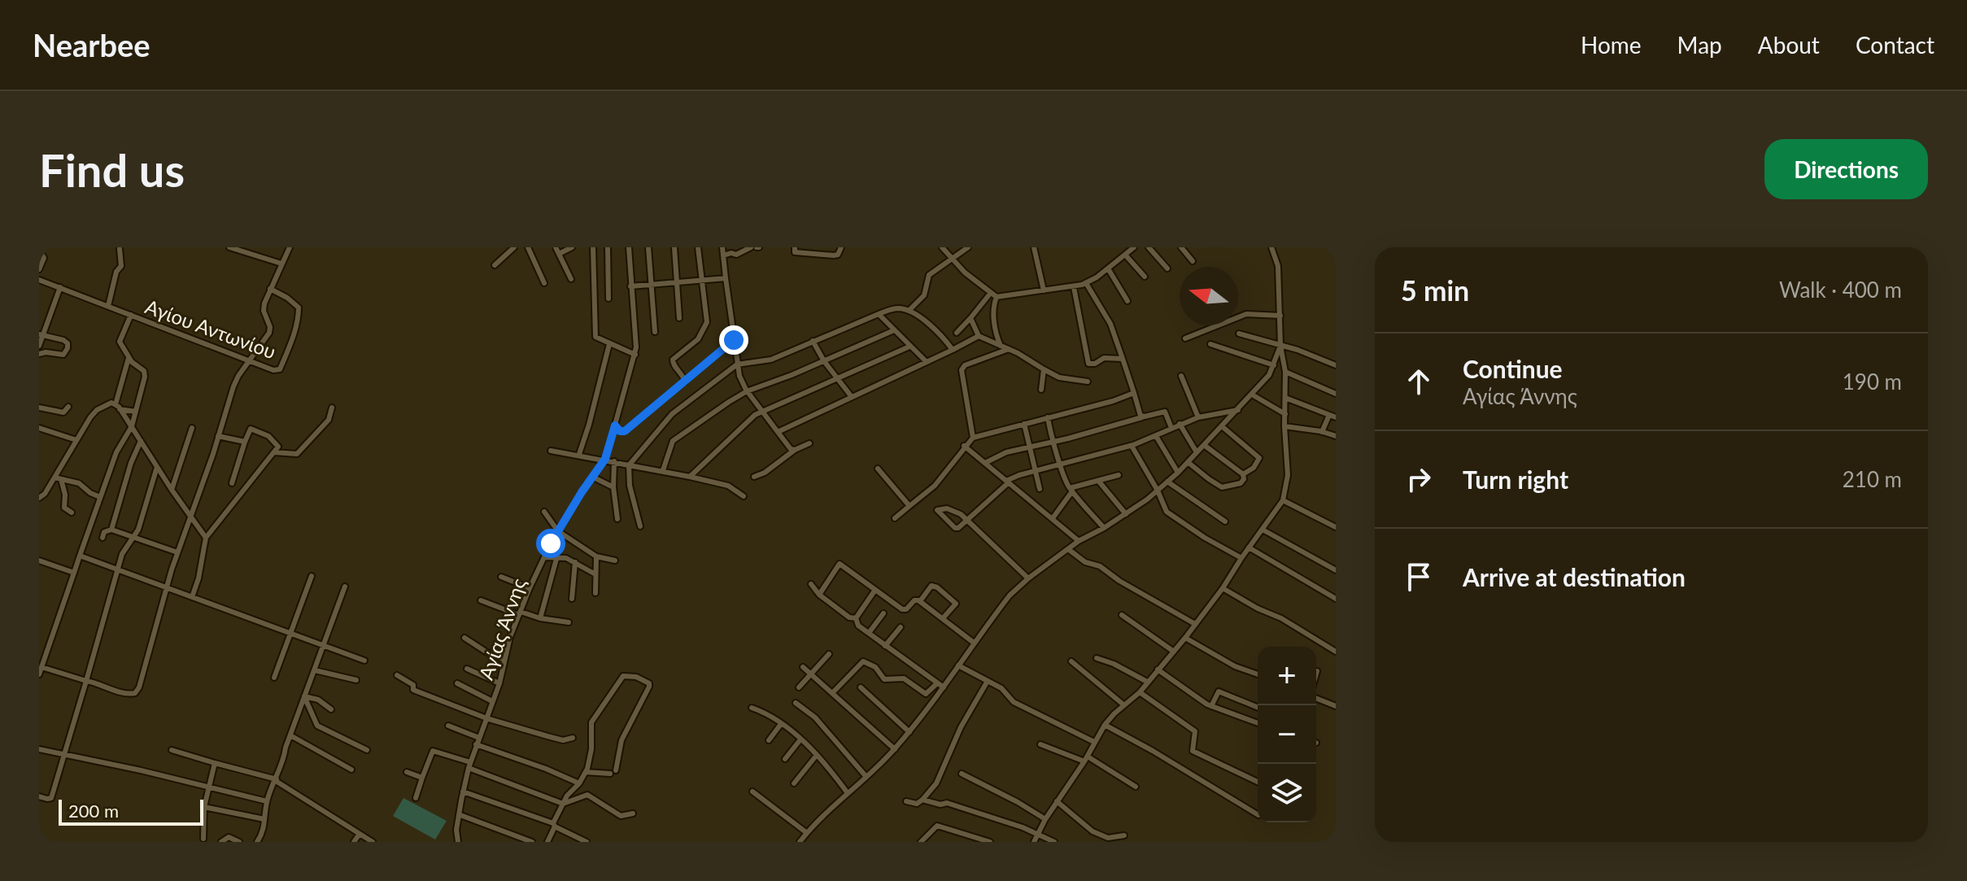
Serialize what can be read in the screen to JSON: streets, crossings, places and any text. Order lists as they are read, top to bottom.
{
  "streets": {
    "street": ["Αγίου Αντωνίου", "Αγίας Άννης"]
  },
  "scale_bar": "200 m",
  "north": "left",
  "page": {
    "header": "Nearbee",
    "nav": [
      "Home",
      "Map",
      "About",
      "Contact"
    ],
    "buttons": "Directions",
    "title": "Find us",
    "heading": ["5 min", "Walk · 400 m"],
    "list": [
      ["Continue", "Αγίας Άννης", "190 m"],
      ["Turn right", "210 m"],
      "Arrive at destination"
    ],
    "map_buttons": ["+", "−"],
    "scale": "200 m"
  }
}
